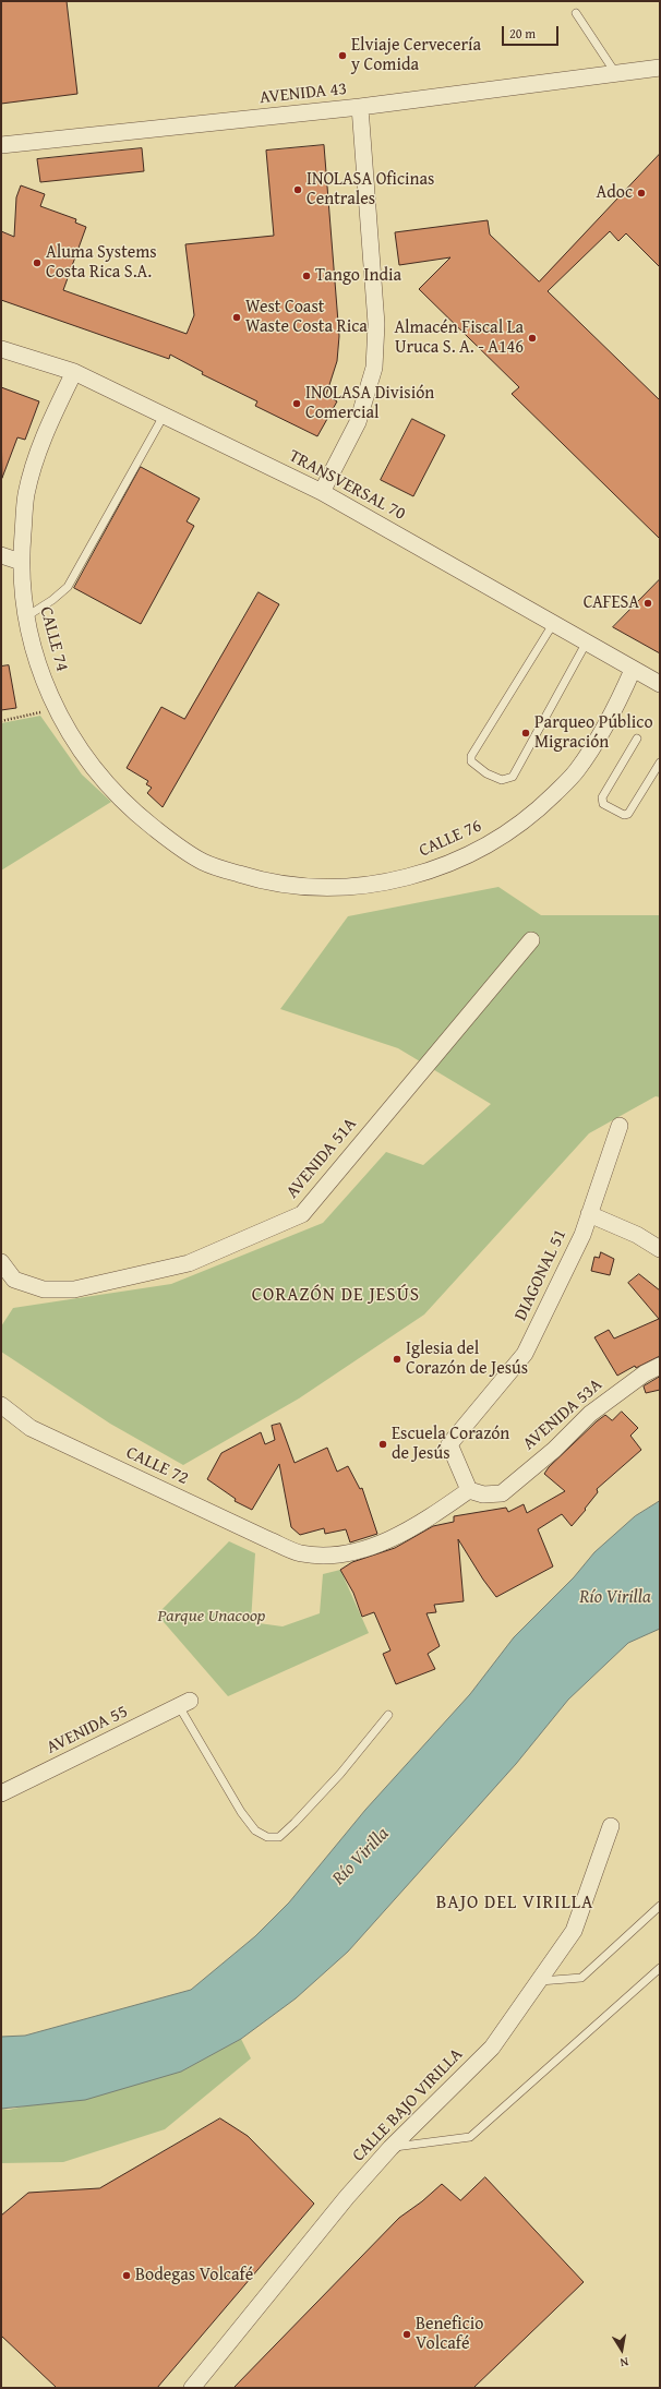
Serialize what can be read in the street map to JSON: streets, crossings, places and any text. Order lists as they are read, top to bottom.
{
  "streets": {
    "street": [
      "AVENIDA 43",
      "TRANSVERSAL 70",
      "CALLE 74",
      "CALLE 76",
      "AVENIDA 51A",
      "DIAGONAL 51",
      "AVENIDA 53A",
      "CALLE 72",
      "AVENIDA 55",
      "CALLE BAJO VIRILLA"
    ]
  },
  "crossings": [
    ["TRANSVERSAL 70", "CALLE 74"],
    ["TRANSVERSAL 70", "CALLE 76"],
    ["CALLE 74", "CALLE 76"],
    ["DIAGONAL 51", "AVENIDA 53A"],
    ["DIAGONAL 51", "CALLE 72"],
    ["AVENIDA 53A", "CALLE 72"]
  ],
  "districts": ["CORAZÓN DE JESÚS", "BAJO DEL VIRILLA"],
  "water": ["Río Virilla"],
  "parks": ["Parque Unacoop"],
  "places": [
    "Elviaje Cervecería y Comida",
    "INOLASA Oficinas Centrales",
    "Adoc",
    "Aluma Systems Costa Rica S.A.",
    "Tango India",
    "West Coast Waste Costa Rica",
    "Almacén Fiscal La Uruca S. A. - A146",
    "INOLASA División Comercial",
    "CAFESA",
    "Parqueo Público Migración",
    "Iglesia del Corazón de Jesús",
    "Escuela Corazón de Jesús",
    "Bodegas Volcafé",
    "Beneficio Volcafé"
  ],
  "scale_bar": "20 m",
  "north": "bottom"
}
